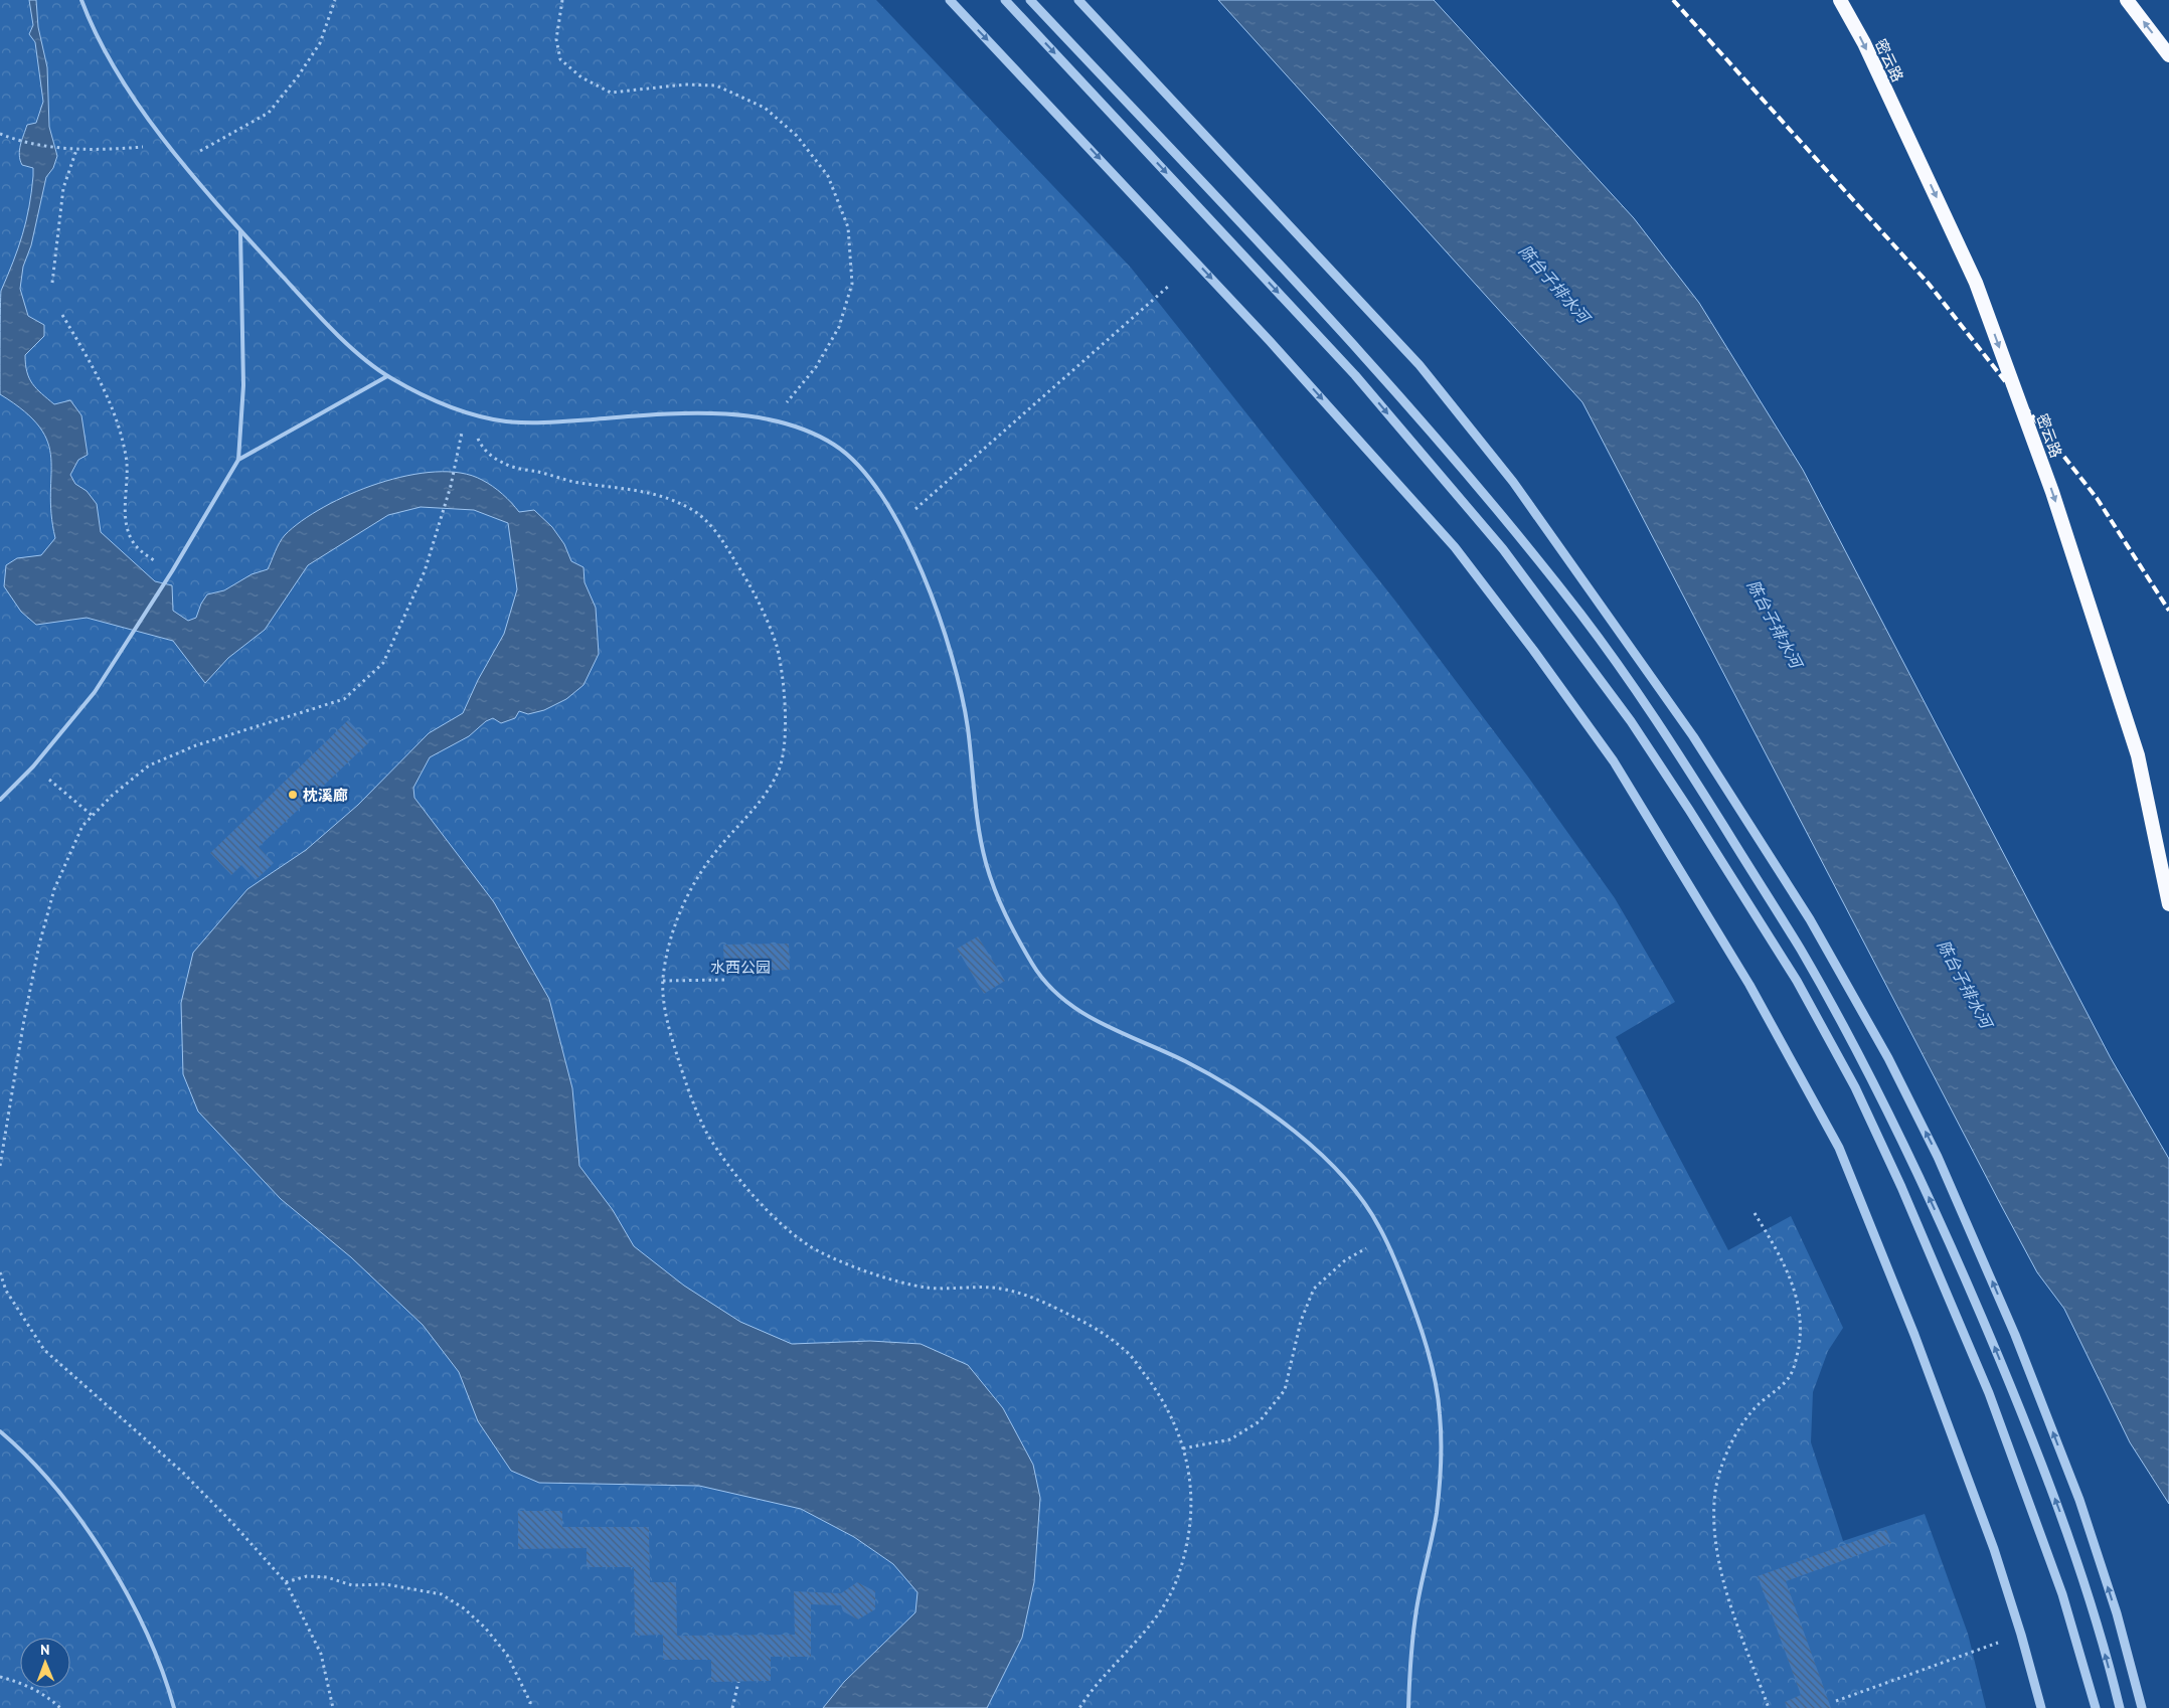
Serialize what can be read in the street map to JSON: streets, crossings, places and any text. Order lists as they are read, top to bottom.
{
  "streets": {
    "highway": ["密云路"]
  },
  "one_way": ["密云路"],
  "water": ["陈台子排水河"],
  "parks": ["水西公园"],
  "places": ["枕溪廊"],
  "north": "top"
}
